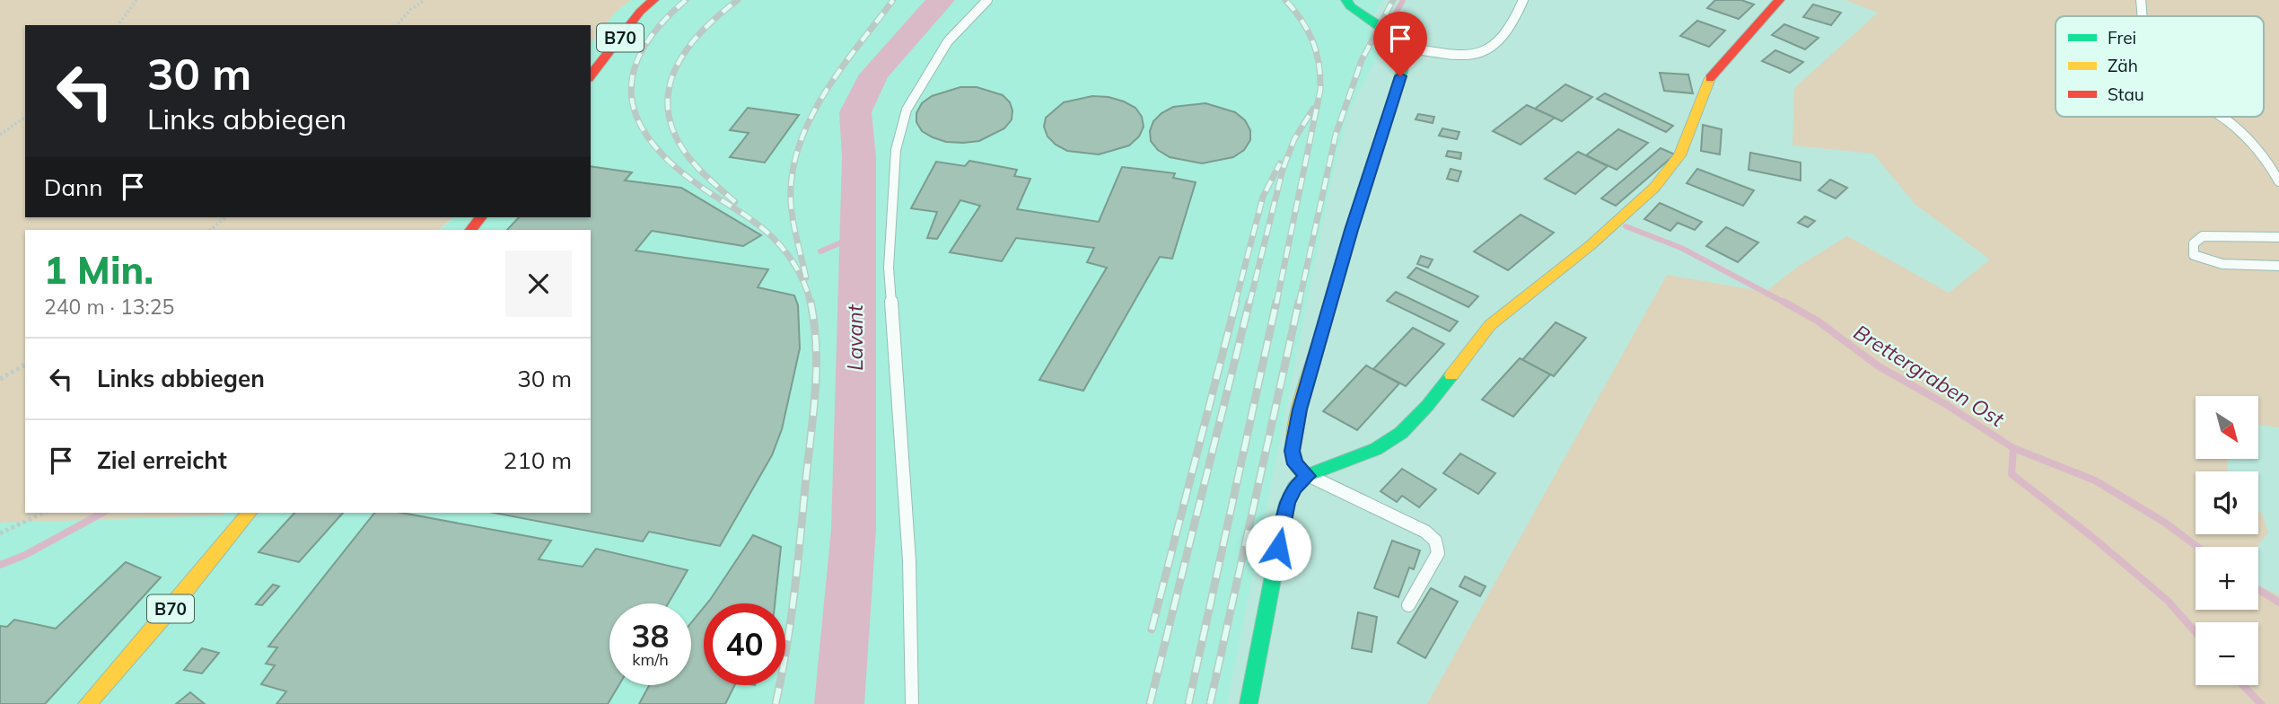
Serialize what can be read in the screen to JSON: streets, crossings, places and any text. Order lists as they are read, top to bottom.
{
  "streets": {
    "street": ["B70"]
  },
  "water": ["Lavant", "Brettergraben Ost"],
  "legend": ["Frei", "Zäh", "Stau"],
  "north": "bottom right",
  "page": {
    "turn": ["30 m", "Links abbiegen"],
    "then": "Dann",
    "heading": ["1 Min.", "240 m · 13:25"],
    "list": [
      {
        "name": "Links abbiegen",
        "value": "30 m"
      },
      {
        "name": "Ziel erreicht",
        "value": "210 m"
      }
    ],
    "map_buttons": ["+", "−"],
    "speed": "38 km/h",
    "limit": "40"
  }
}
